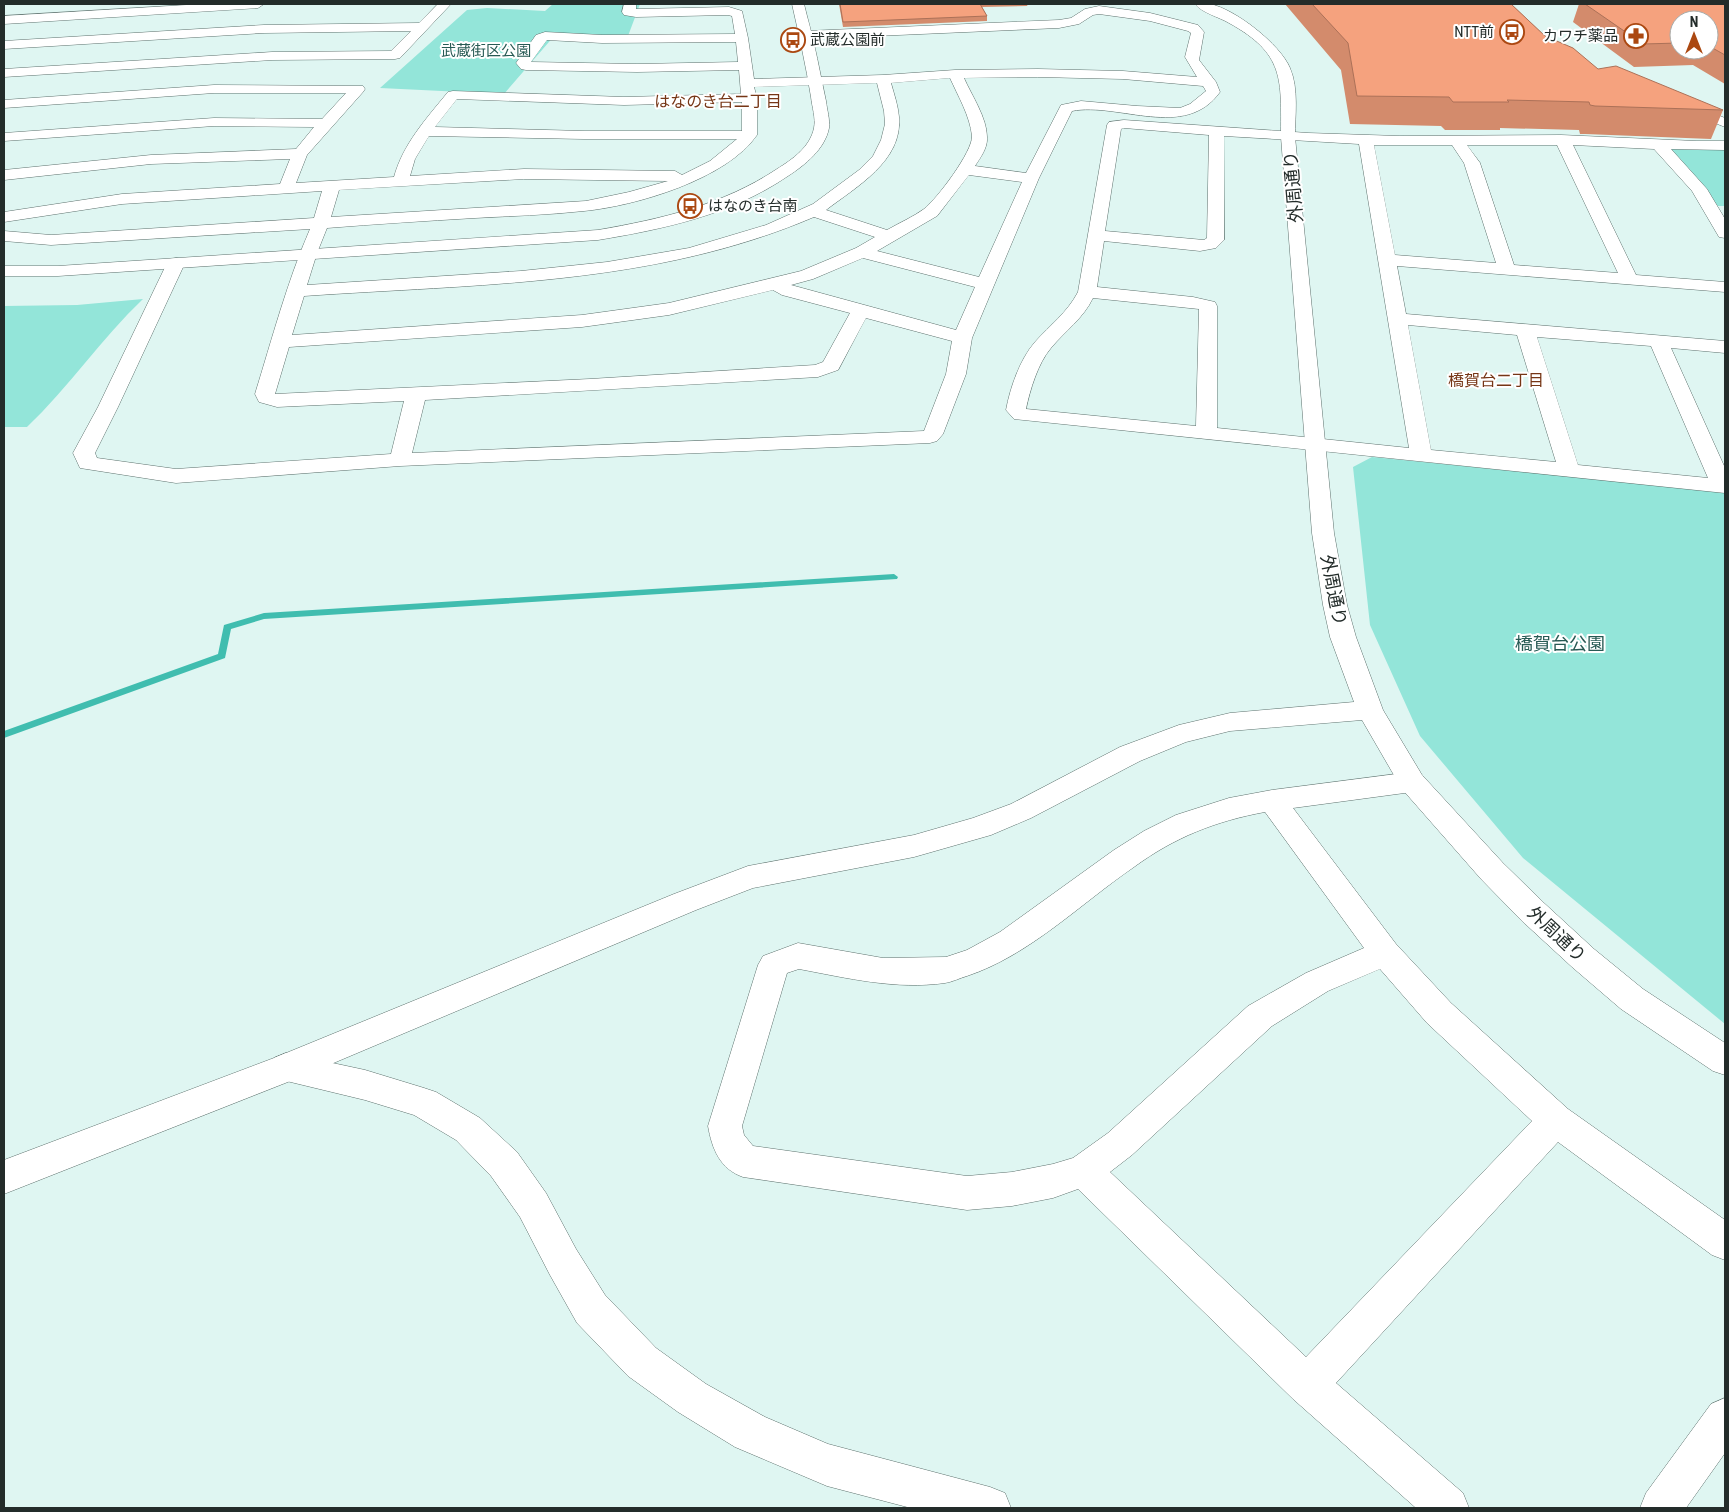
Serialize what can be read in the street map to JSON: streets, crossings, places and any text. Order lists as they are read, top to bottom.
{
  "streets": {
    "street": ["外周通り"]
  },
  "districts": ["はなのき台二丁目", "橋賀台二丁目"],
  "parks": ["武蔵街区公園", "橋賀台公園"],
  "places": {
    "bus stop": ["NTT前", "武蔵公園前", "はなのき台南"],
    "pharmacy": ["カワチ薬品"]
  },
  "north": "top"
}
